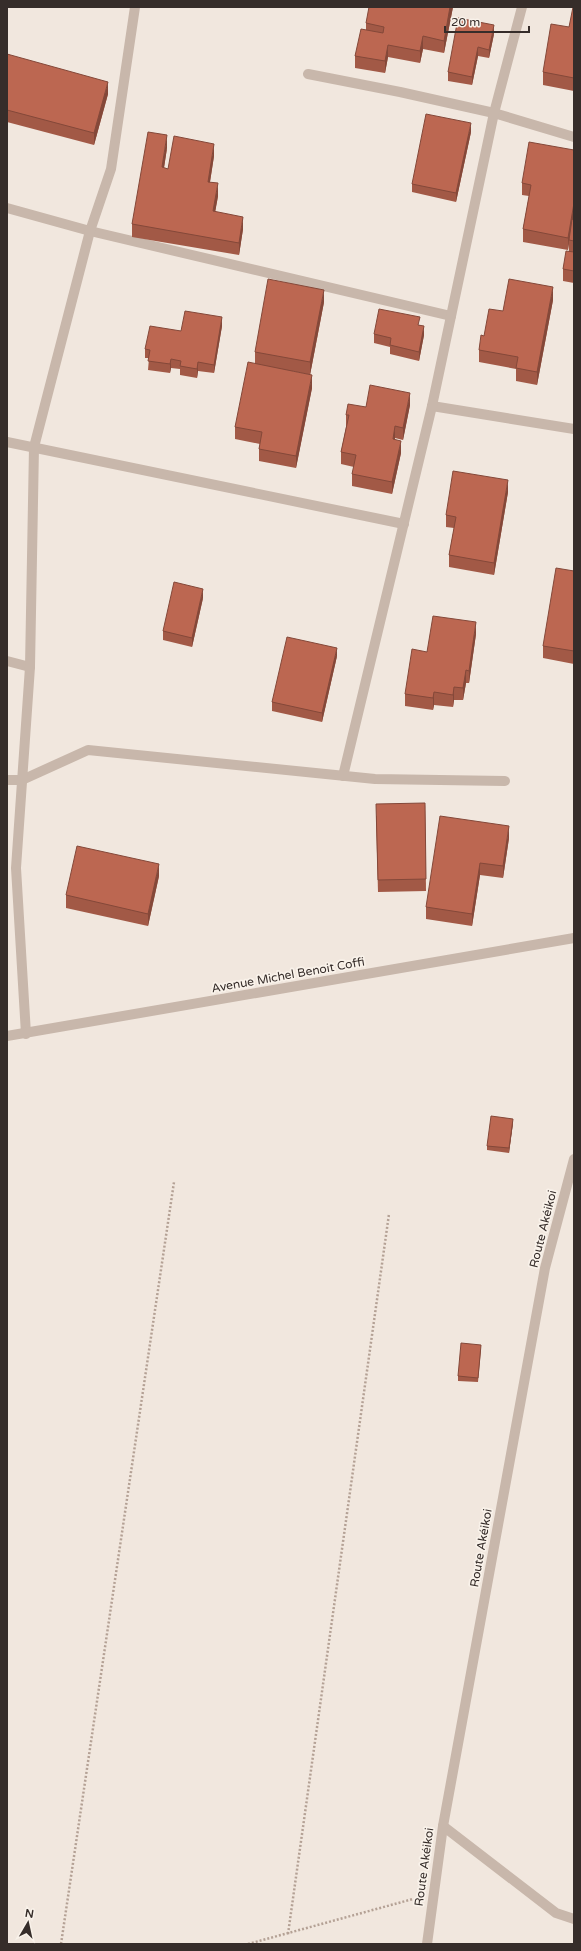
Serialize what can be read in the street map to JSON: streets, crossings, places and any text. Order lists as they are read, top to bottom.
{
  "streets": {
    "street": ["Avenue Michel Benoit Coffi", "Route Akéikoi"]
  },
  "scale_bar": "20 m",
  "north": "top"
}
